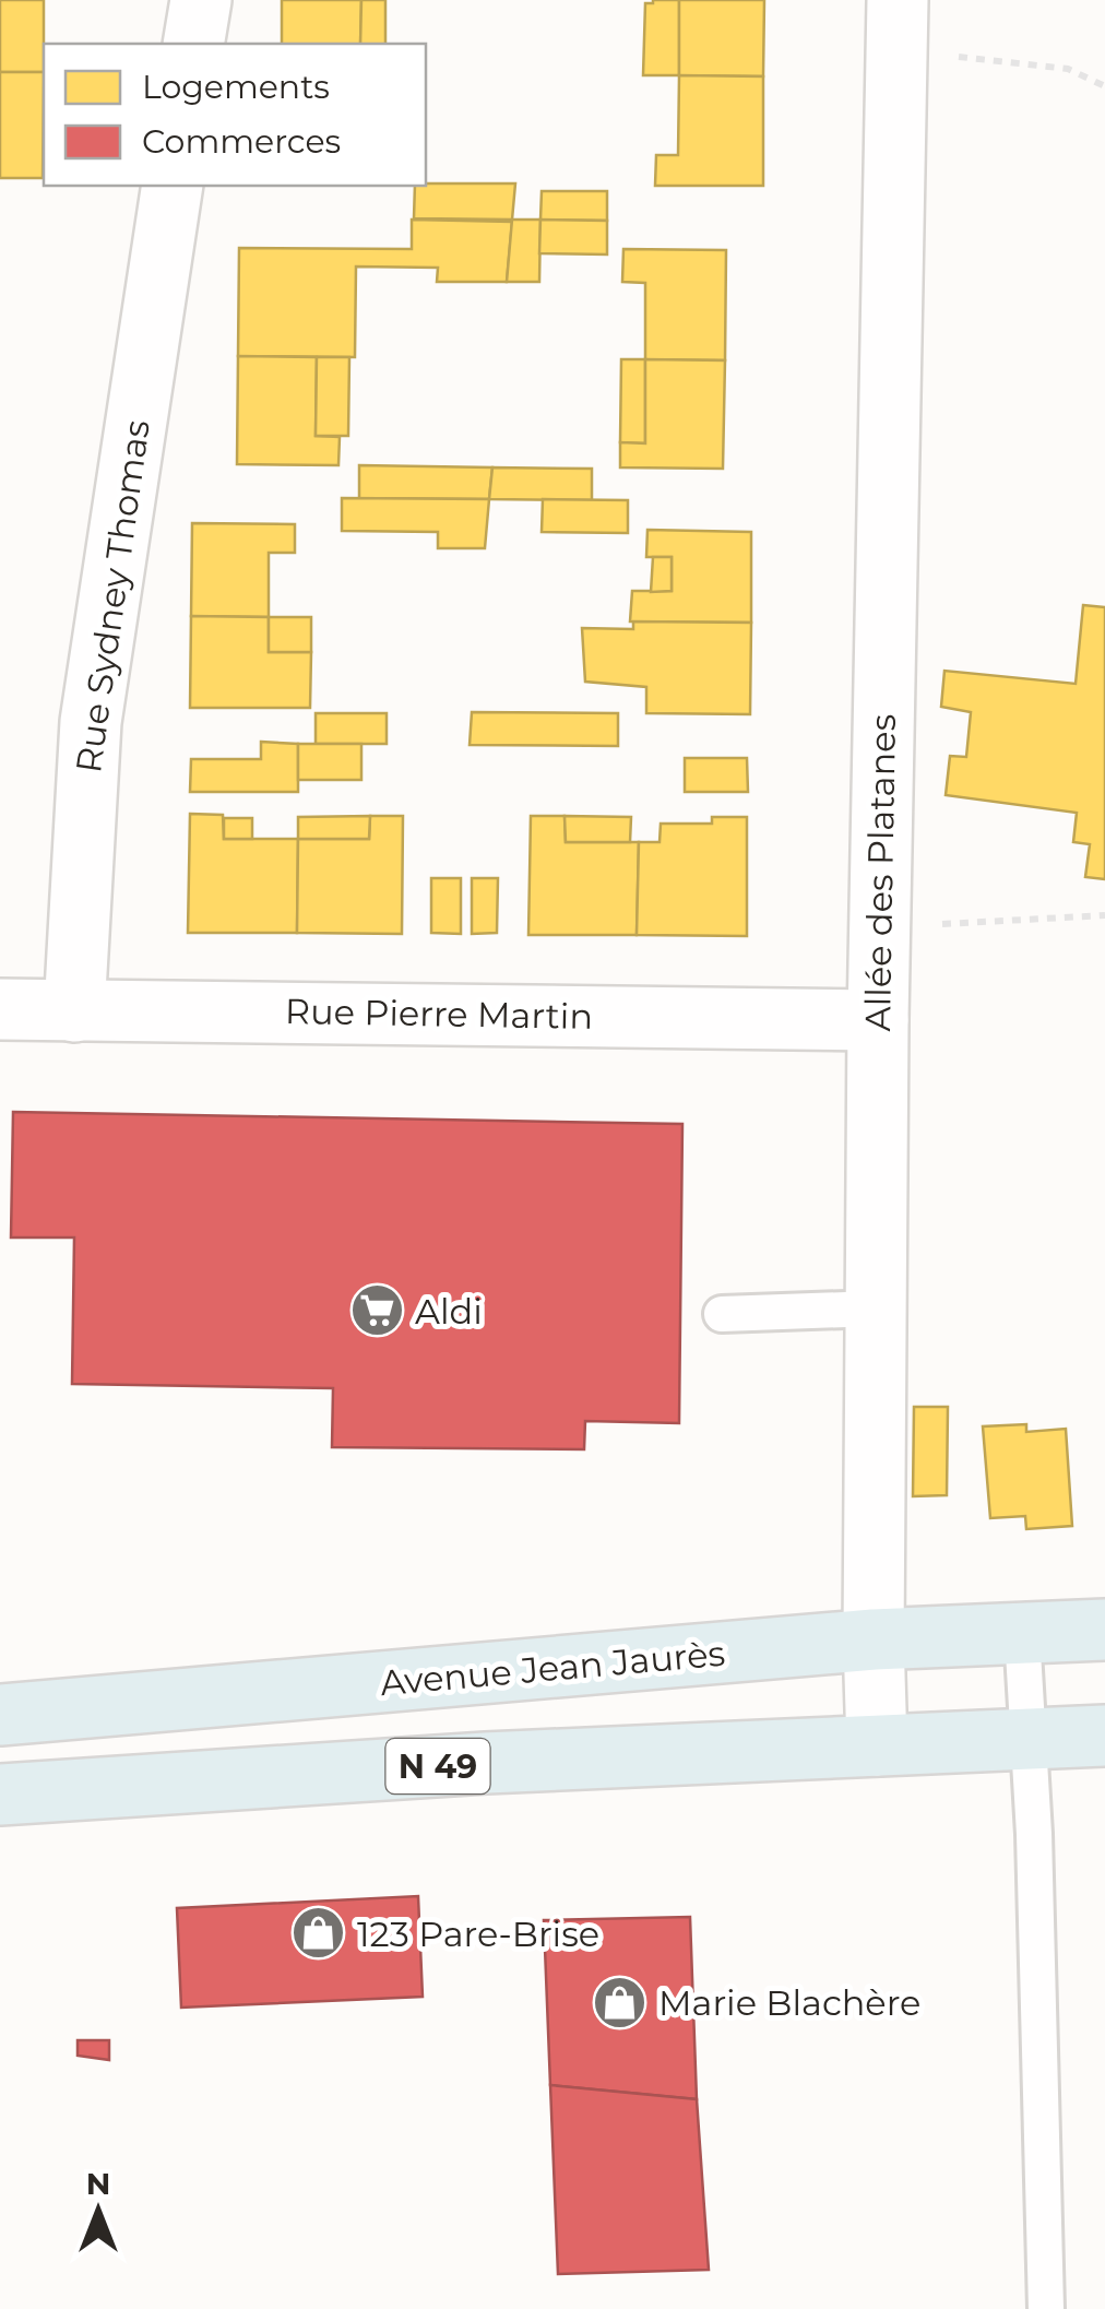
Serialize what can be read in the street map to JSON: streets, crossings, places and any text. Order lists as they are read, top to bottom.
{
  "streets": {
    "main road": ["Avenue Jean Jaurès", "N 49"],
    "street": ["Rue Sydney Thomas", "Allée des Platanes", "Rue Pierre Martin"]
  },
  "crossings": [
    ["Rue Sydney Thomas", "Rue Pierre Martin"],
    ["Allée des Platanes", "Rue Pierre Martin"],
    ["Allée des Platanes", "Avenue Jean Jaurès"],
    ["Allée des Platanes", "N 49"]
  ],
  "places": {
    "supermarket": ["Aldi"],
    "shop": ["123 Pare-Brise", "Marie Blachère"]
  },
  "legend": ["Logements", "Commerces"],
  "north": "top"
}
